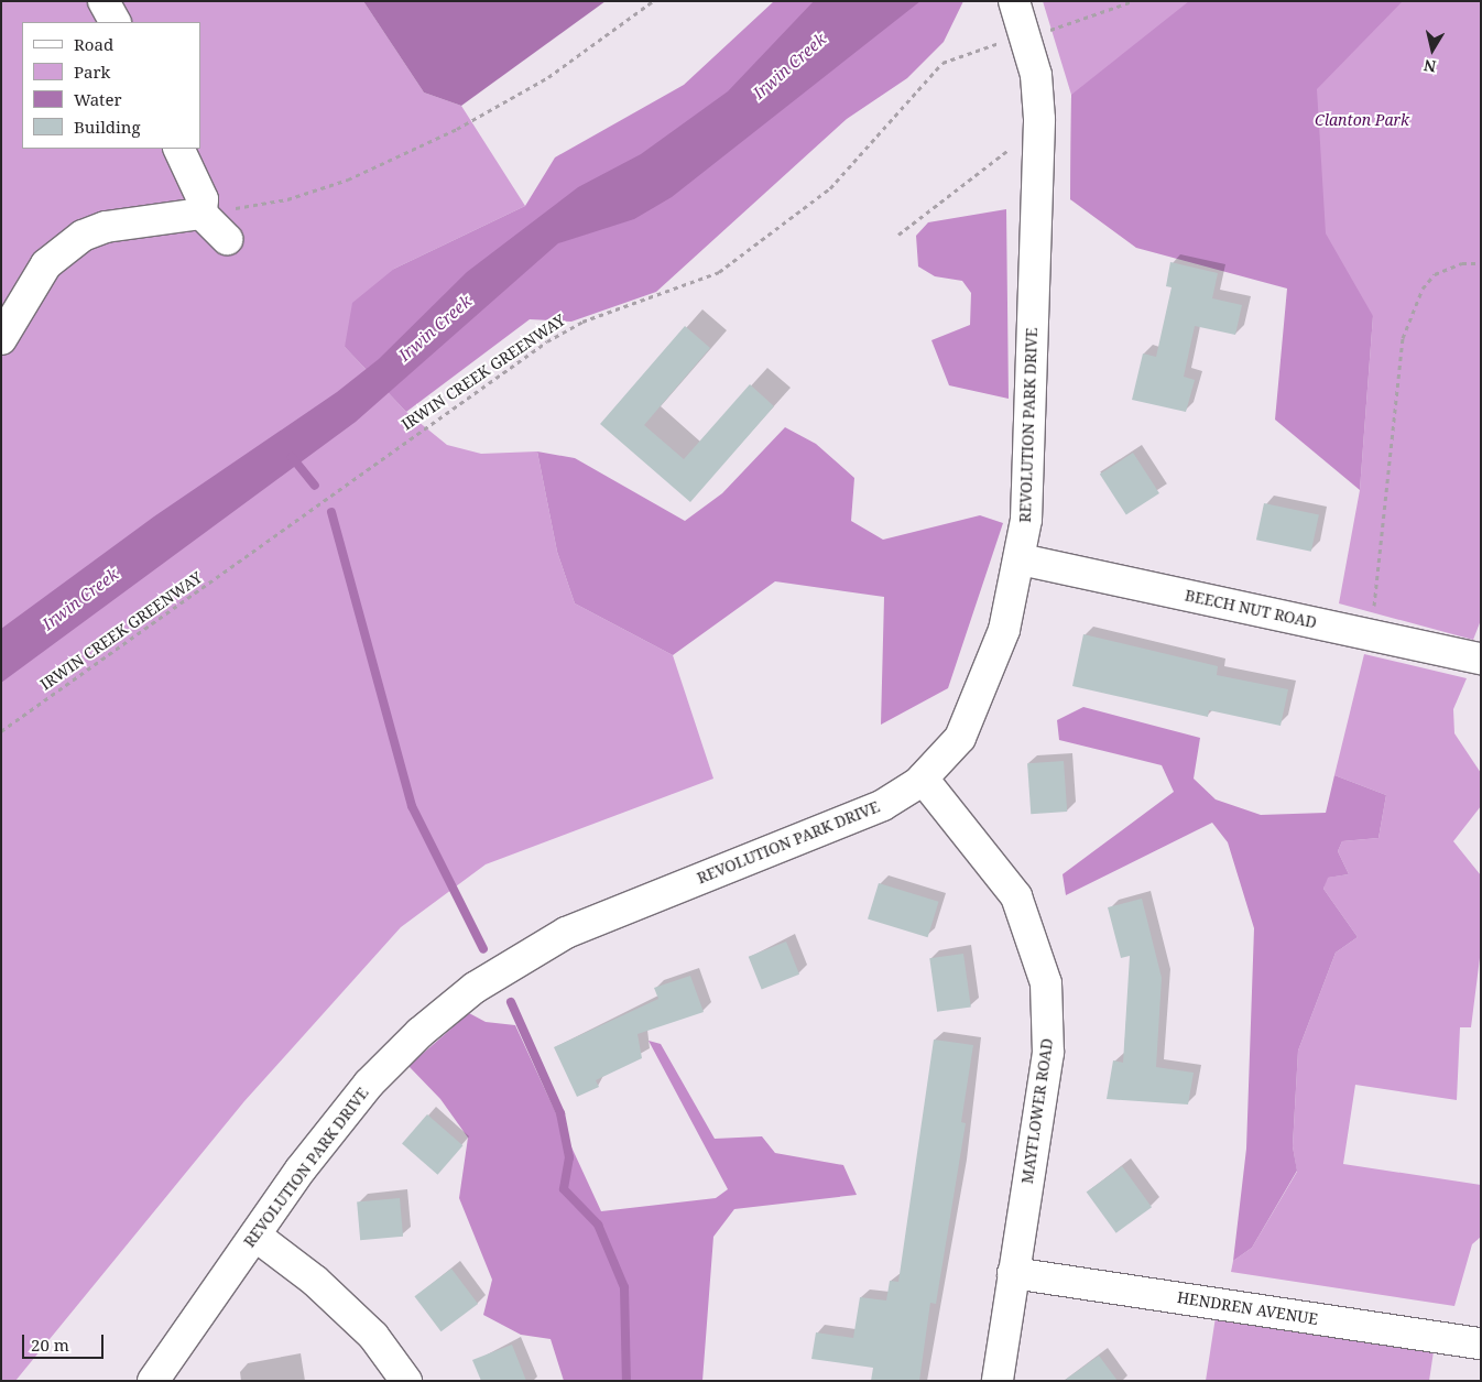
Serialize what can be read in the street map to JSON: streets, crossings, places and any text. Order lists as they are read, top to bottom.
{
  "streets": {
    "street": [
      "REVOLUTION PARK DRIVE",
      "BEECH NUT ROAD",
      "MAYFLOWER ROAD",
      "HENDREN AVENUE"
    ],
    "path": ["IRWIN CREEK GREENWAY"]
  },
  "crossings": [
    ["REVOLUTION PARK DRIVE", "BEECH NUT ROAD"],
    ["REVOLUTION PARK DRIVE", "MAYFLOWER ROAD"],
    ["MAYFLOWER ROAD", "HENDREN AVENUE"]
  ],
  "water": ["Irwin Creek"],
  "parks": ["Clanton Park"],
  "legend": [
    "Road",
    "Park",
    "Water",
    "Building"
  ],
  "scale_bar": "20 m",
  "north": "bottom"
}
